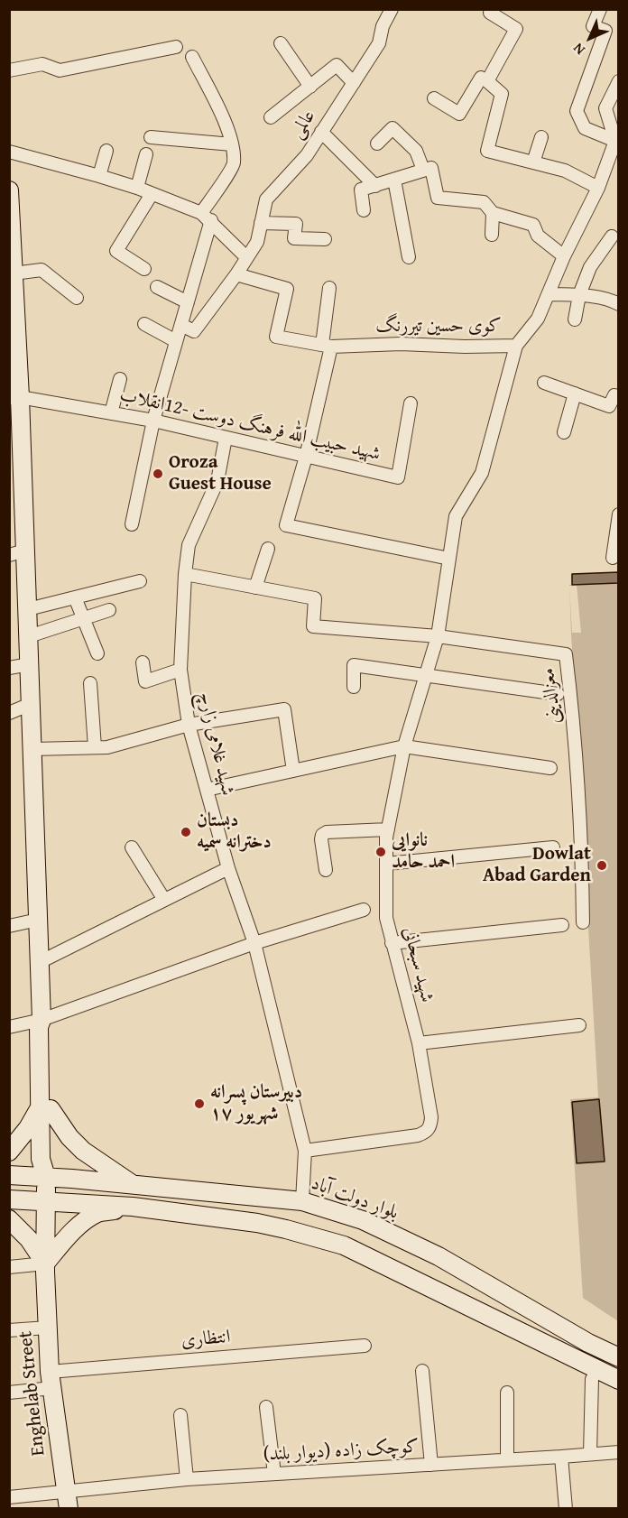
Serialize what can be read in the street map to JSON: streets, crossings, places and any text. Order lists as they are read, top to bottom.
{
  "streets": {
    "main road": ["بلوار دولت آباد", "Enghelab Street"],
    "street": [
      "عالمی",
      "کوی حسین تیررنگ",
      "شهید حبیب الله فرهنگ دوست -12انقلاب",
      "معزالدینی",
      "شهید غلامی زارچ",
      "شهید سبحانی",
      "انتظاری",
      "کوچک زاده (دیوار بلند)"
    ]
  },
  "crossings": [
    ["کوی حسین تیررنگ", "معزالدینی"],
    ["کوی حسین تیررنگ", "شهید سبحانی"],
    ["شهید حبیب الله فرهنگ دوست -12انقلاب", "شهید غلامی زارچ"],
    ["شهید حبیب الله فرهنگ دوست -12انقلاب", "Enghelab Street"],
    ["معزالدینی", "شهید سبحانی"],
    ["شهید غلامی زارچ", "شهید سبحانی"],
    ["بلوار دولت آباد", "Enghelab Street"],
    ["انتظاری", "Enghelab Street"],
    ["Enghelab Street", "کوچک زاده (دیوار بلند)"]
  ],
  "places": [
    "Oroza Guest House",
    "دبستان دخترانه سمیه",
    "نانوایی احمد حامد",
    "Dowlat Abad Garden",
    "دبیرستان پسرانه ۱۷ شهریور"
  ],
  "north": "bottom left"
}
